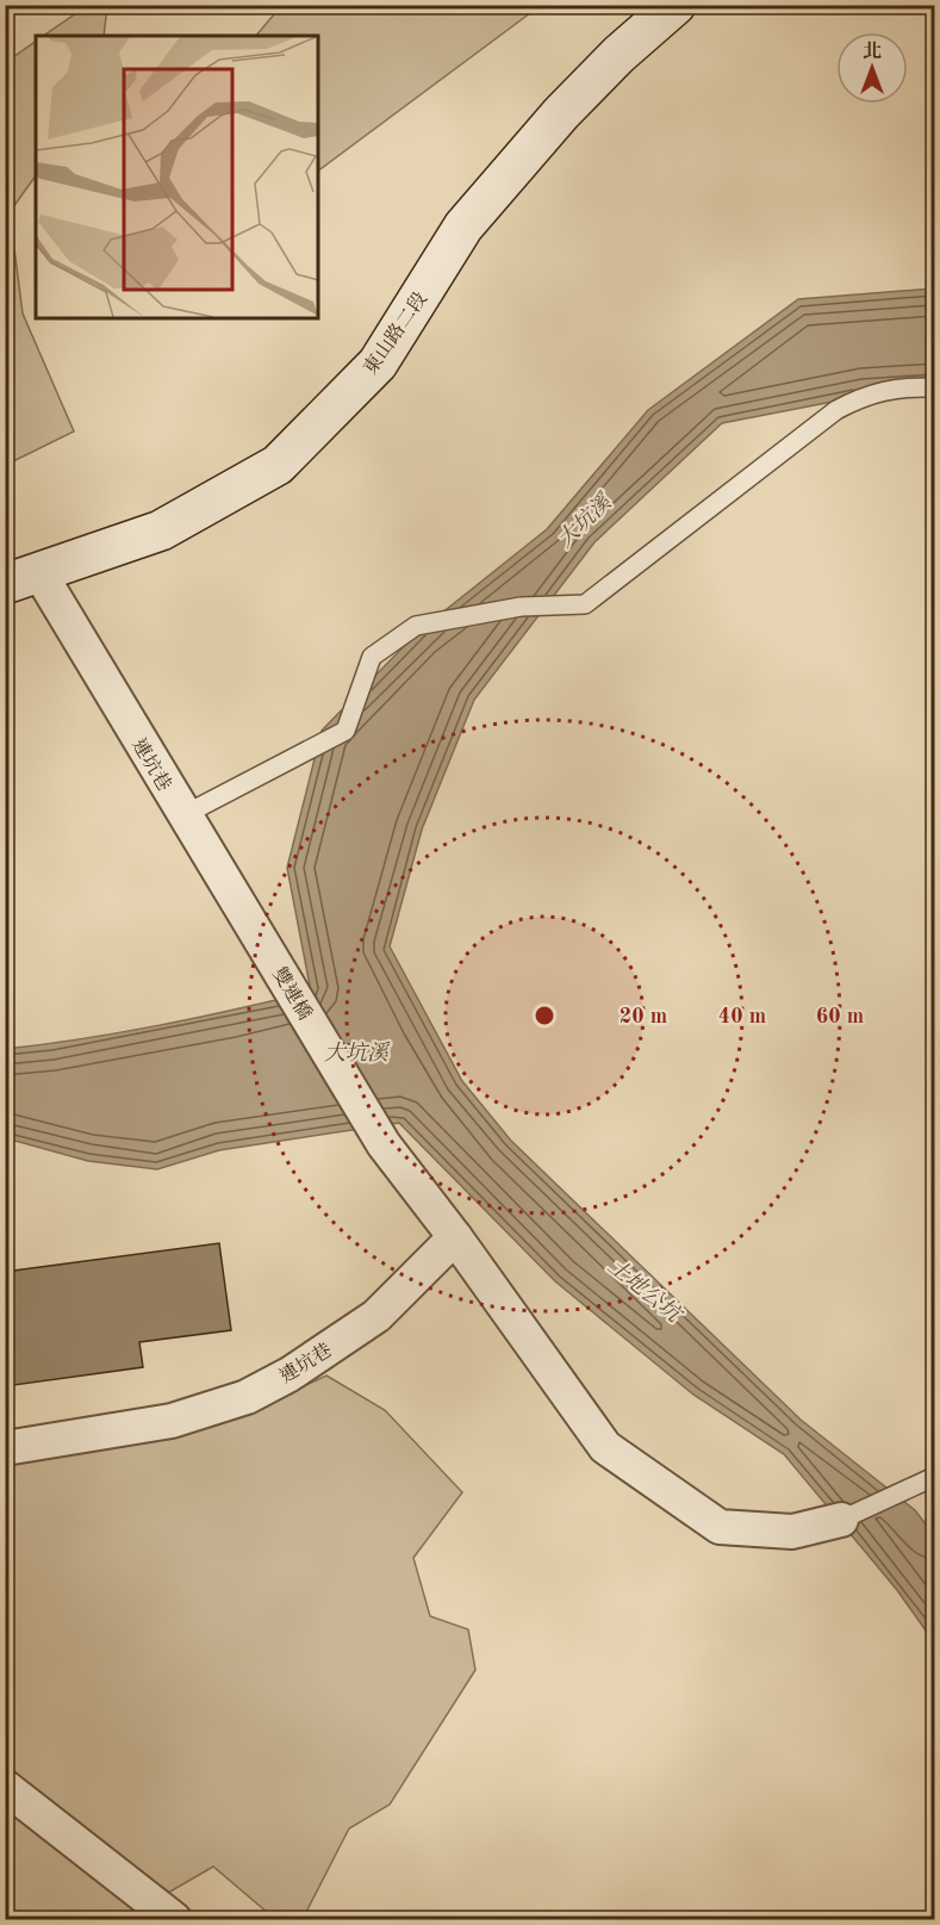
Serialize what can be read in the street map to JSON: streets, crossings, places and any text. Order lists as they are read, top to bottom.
{
  "streets": {
    "main road": ["東山路二段"],
    "street": ["連坑巷", "雙連橋"]
  },
  "crossings": [
    ["東山路二段", "連坑巷"],
    ["連坑巷", "雙連橋"]
  ],
  "water": ["大坑溪", "土地公坑"],
  "north": "top",
  "rings": ["20 m", "40 m", "60 m"]
}
